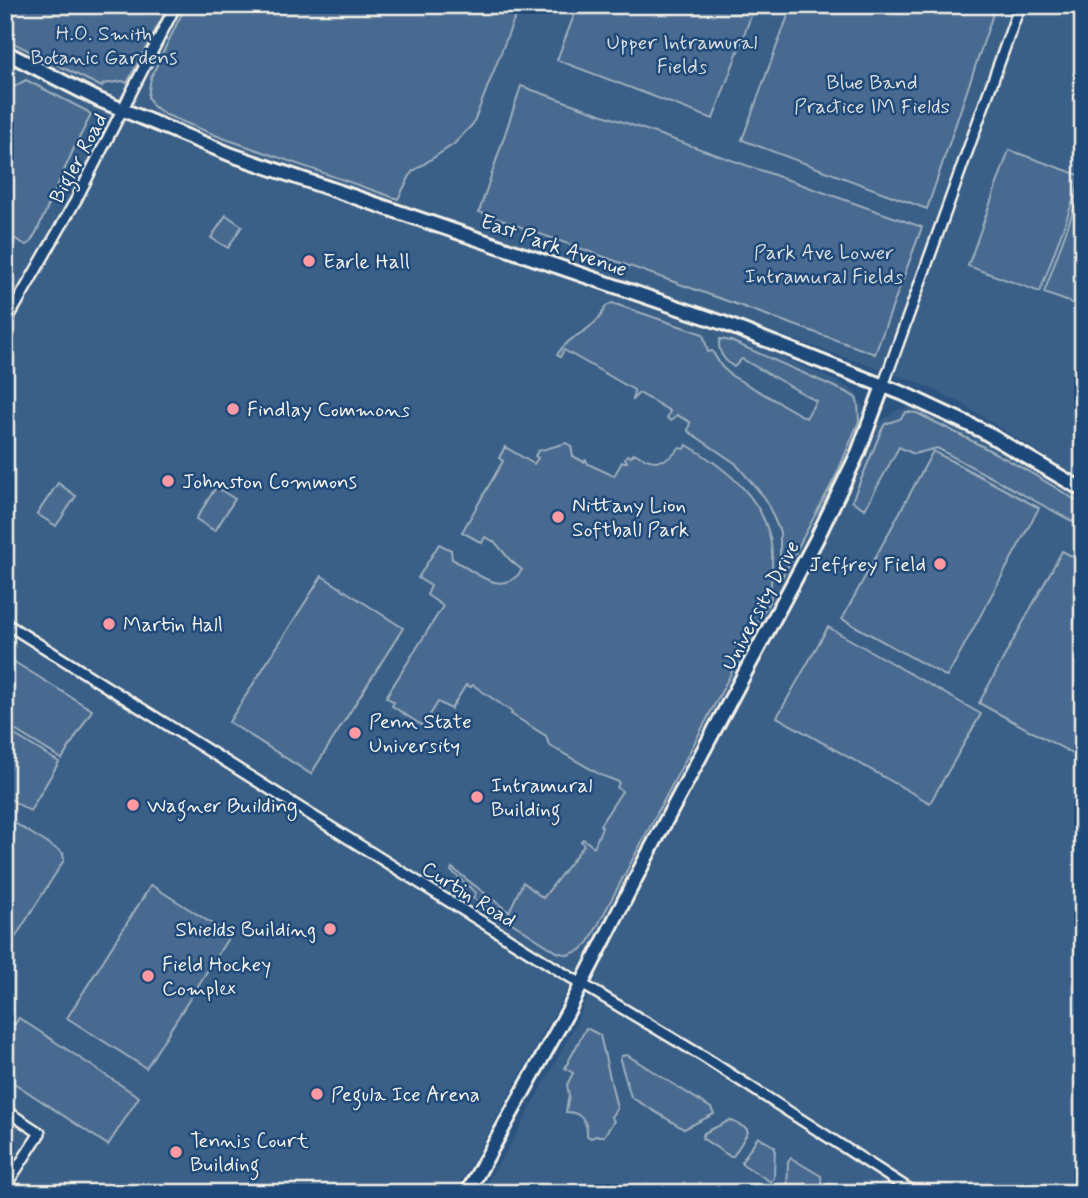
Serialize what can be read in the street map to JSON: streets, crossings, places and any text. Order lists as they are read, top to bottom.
{
  "streets": {
    "main road": ["East Park Avenue", "University Drive"],
    "street": ["Bigler Road", "Curtin Road"]
  },
  "crossings": [
    ["Bigler Road", "East Park Avenue"],
    ["East Park Avenue", "University Drive"],
    ["University Drive", "Curtin Road"]
  ],
  "parks": [
    "H.O. Smith Botanic Gardens",
    "Upper Intramural Fields",
    "Blue Band Practice IM Fields",
    "Park Ave Lower Intramural Fields"
  ],
  "places": [
    "Earle Hall",
    "Findlay Commons",
    "Johnston Commons",
    "Nittany Lion Softball Park",
    "Jeffrey Field",
    "Martin Hall",
    "Penn State University",
    "Intramural Building",
    "Wagner Building",
    "Shields Building",
    "Field Hockey Complex",
    "Pegula Ice Arena",
    "Tennis Court Building"
  ]
}
